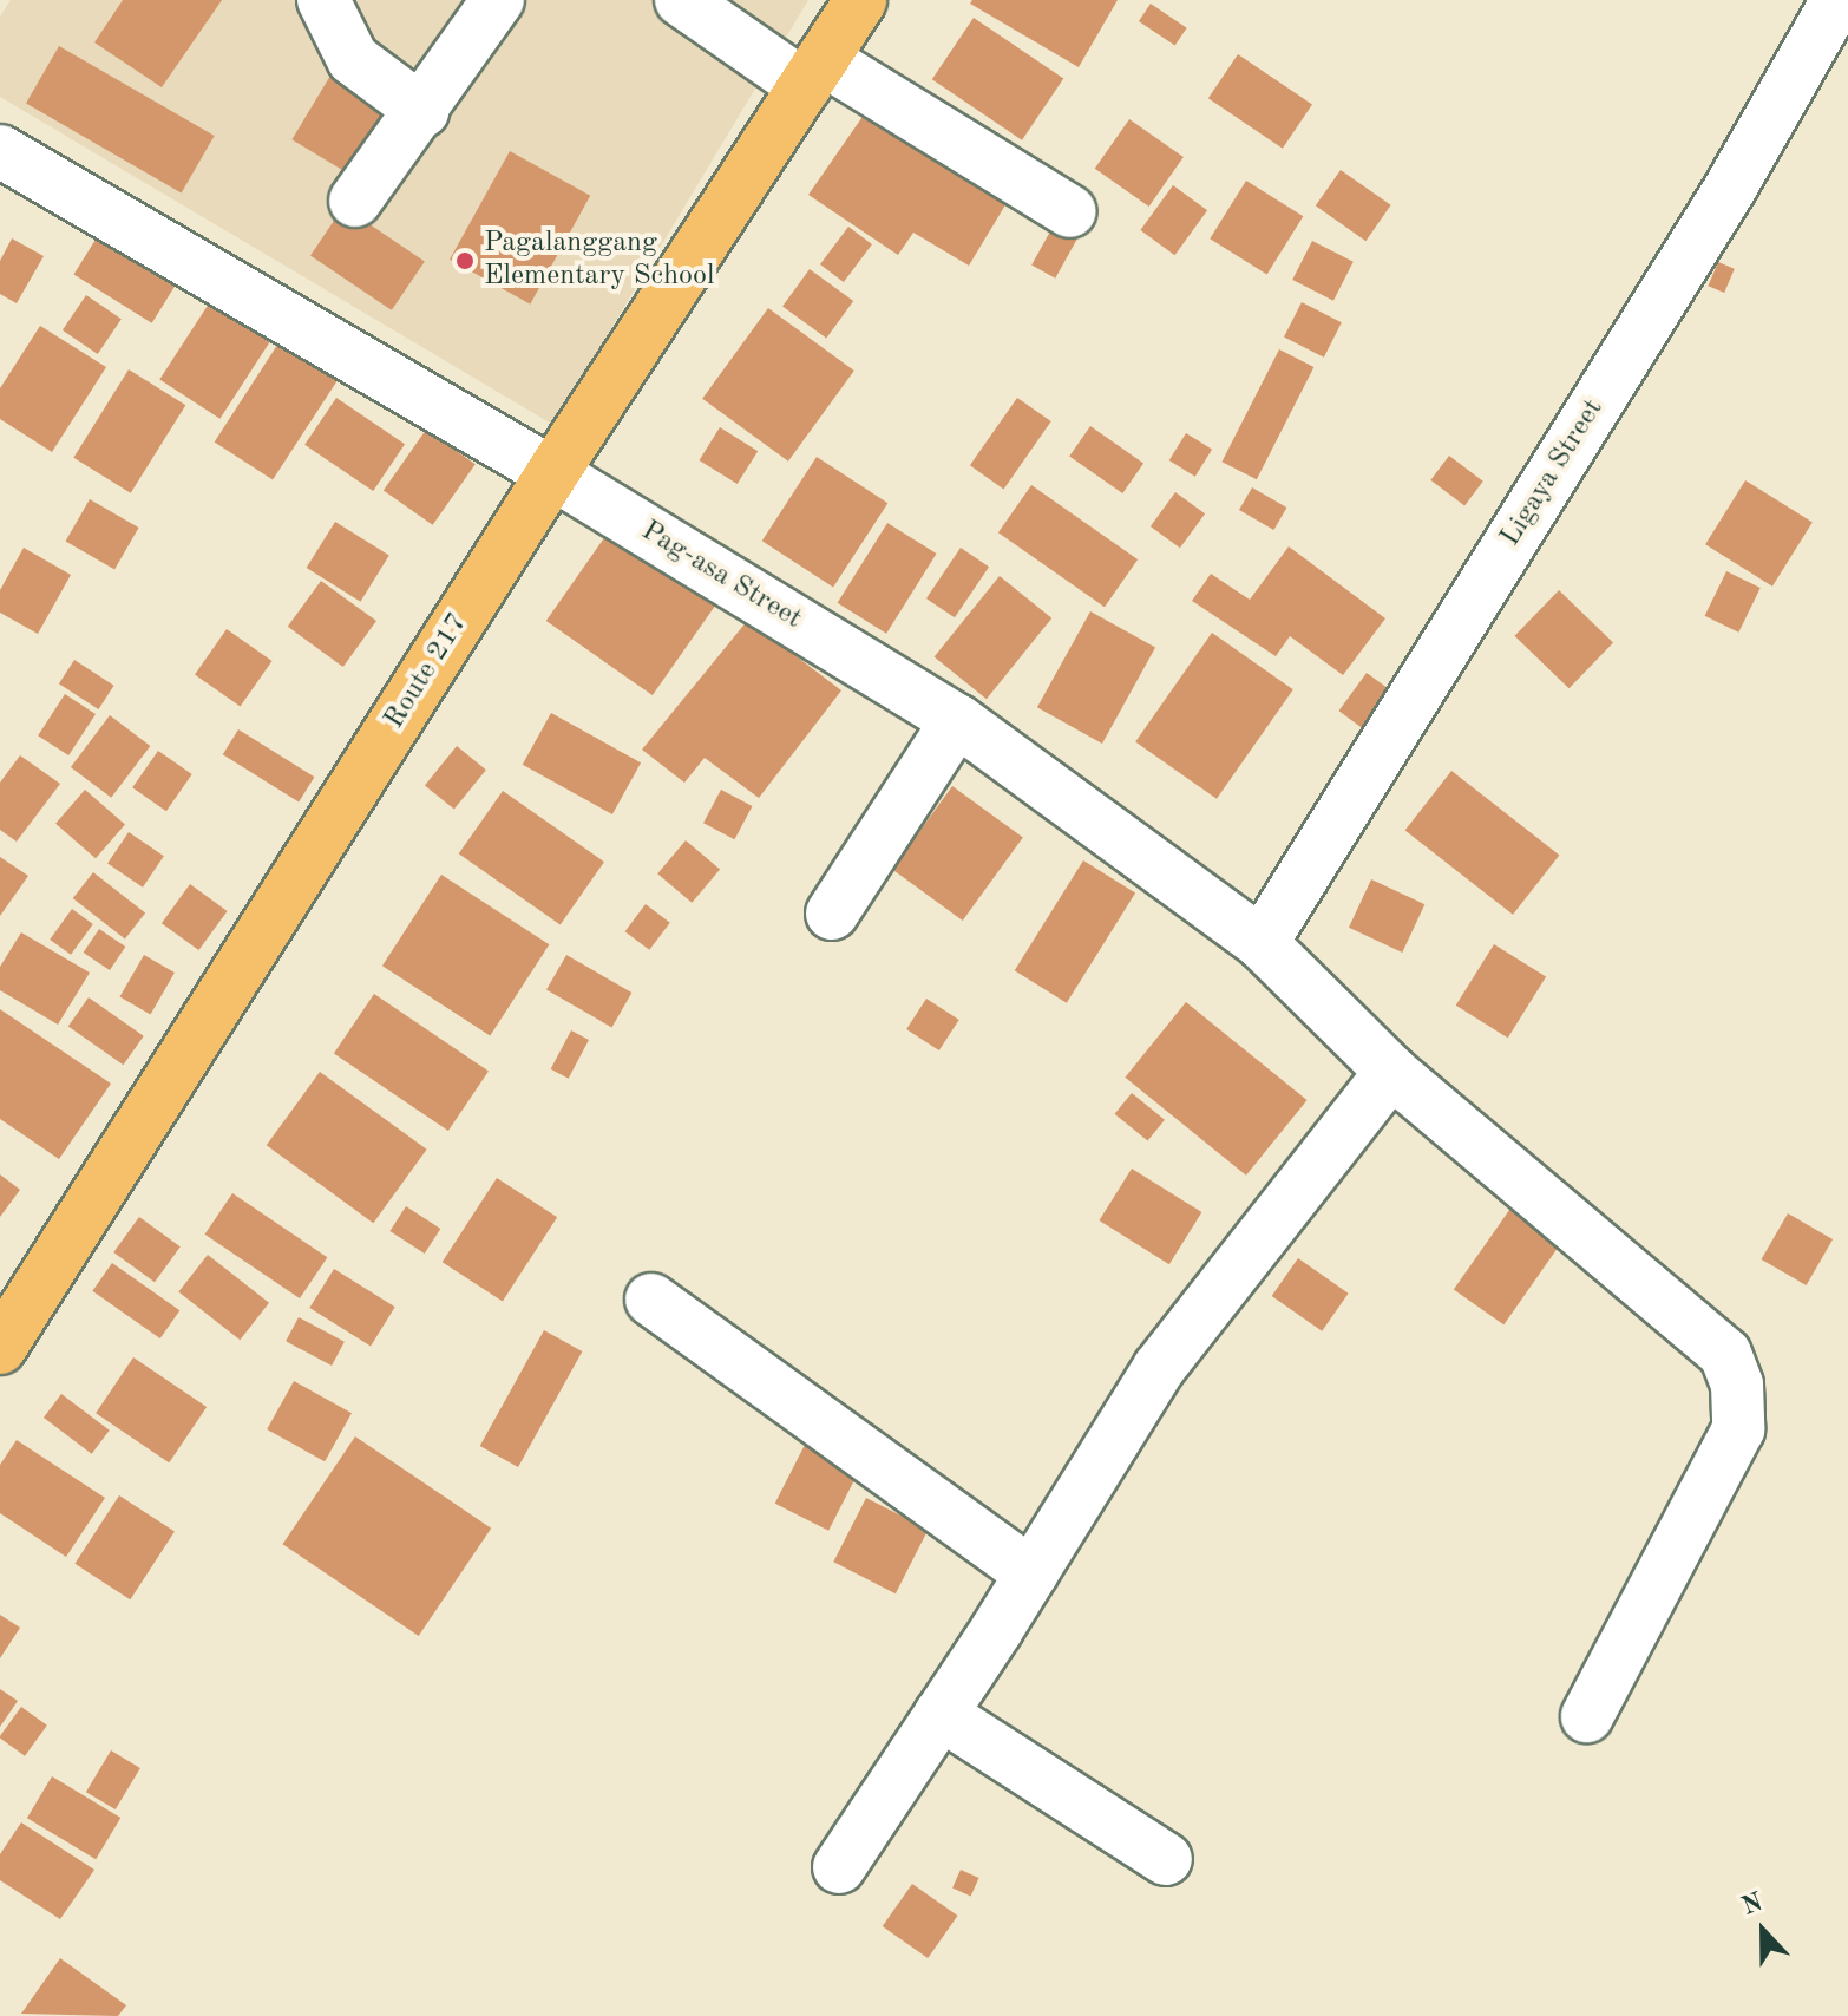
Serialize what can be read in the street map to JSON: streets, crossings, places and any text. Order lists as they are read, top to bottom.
{
  "streets": {
    "main road": ["Route 217"],
    "street": ["Ligaya Street", "Pag-asa Street"]
  },
  "crossings": [
    ["Ligaya Street", "Pag-asa Street"],
    ["Pag-asa Street", "Route 217"]
  ],
  "places": ["Pagalanggang Elementary School"],
  "north": "top"
}
